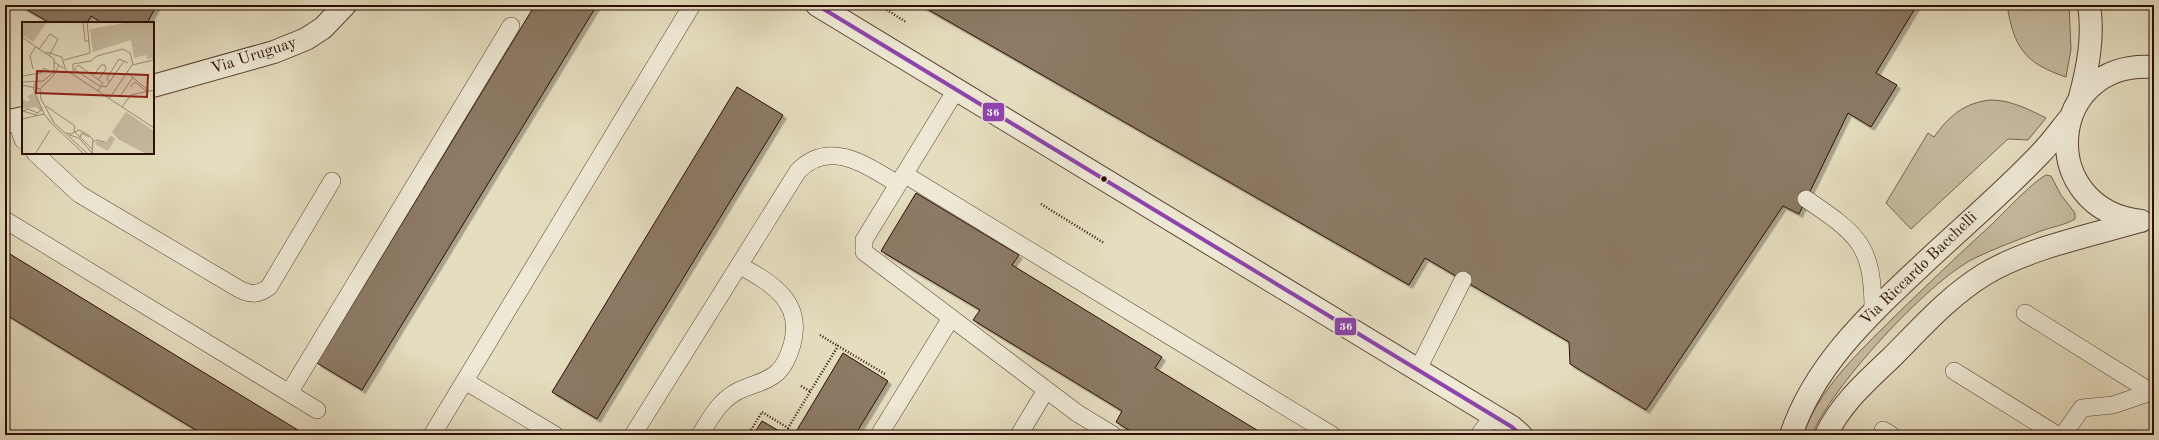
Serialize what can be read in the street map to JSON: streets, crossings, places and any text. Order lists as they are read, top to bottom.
{
  "streets": {
    "street": ["Via Uruguay", "Via Riccardo Bacchelli"]
  },
  "lines": ["transit line 36"]
}
